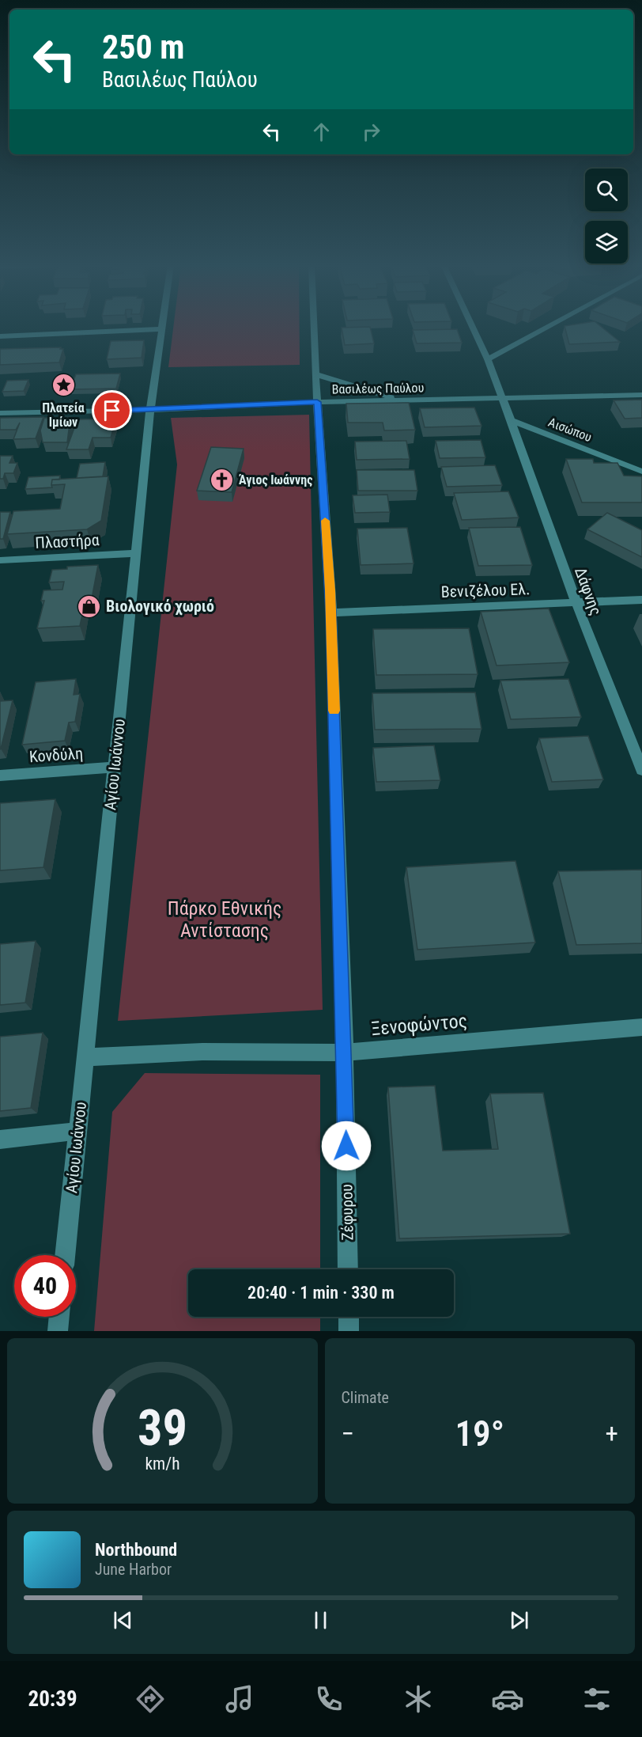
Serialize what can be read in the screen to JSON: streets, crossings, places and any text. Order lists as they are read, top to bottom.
{
  "streets": {
    "street": [
      "Βασιλέως Παύλου",
      "Αισώπου",
      "Πλαστήρα",
      "Βενιζέλου Ελ.",
      "Δάφνης",
      "Κονδύλη",
      "Αγίου Ιωάννου",
      "Ξενοφώντος",
      "Ζέφυρου"
    ]
  },
  "crossings": [
    ["Βασιλέως Παύλου", "Αγίου Ιωάννου"],
    ["Βασιλέως Παύλου", "Ζέφυρου"],
    ["Αισώπου", "Δάφνης"],
    ["Πλαστήρα", "Αγίου Ιωάννου"],
    ["Βενιζέλου Ελ.", "Δάφνης"],
    ["Βενιζέλου Ελ.", "Ζέφυρου"],
    ["Κονδύλη", "Αγίου Ιωάννου"],
    ["Αγίου Ιωάννου", "Ξενοφώντος"],
    ["Ξενοφώντος", "Ζέφυρου"]
  ],
  "parks": ["Πάρκο Εθνικής Αντίστασης"],
  "places": {
    "place": ["Πλατεία Ιμίων"],
    "church": ["Άγιος Ιωάννης"],
    "shop": ["Βιολογικό χωριό"]
  },
  "page": {
    "turn": ["250 m", "Βασιλέως Παύλου"],
    "limit": "40",
    "trip": "20:40 · 1 min · 330 m",
    "tile": "Climate",
    "heat": ["−", "19°", "+"],
    "song": ["Northbound", "June Harbor"],
    "tabs": "20:39",
    "gauge": ["39", "km/h"]
  }
}
